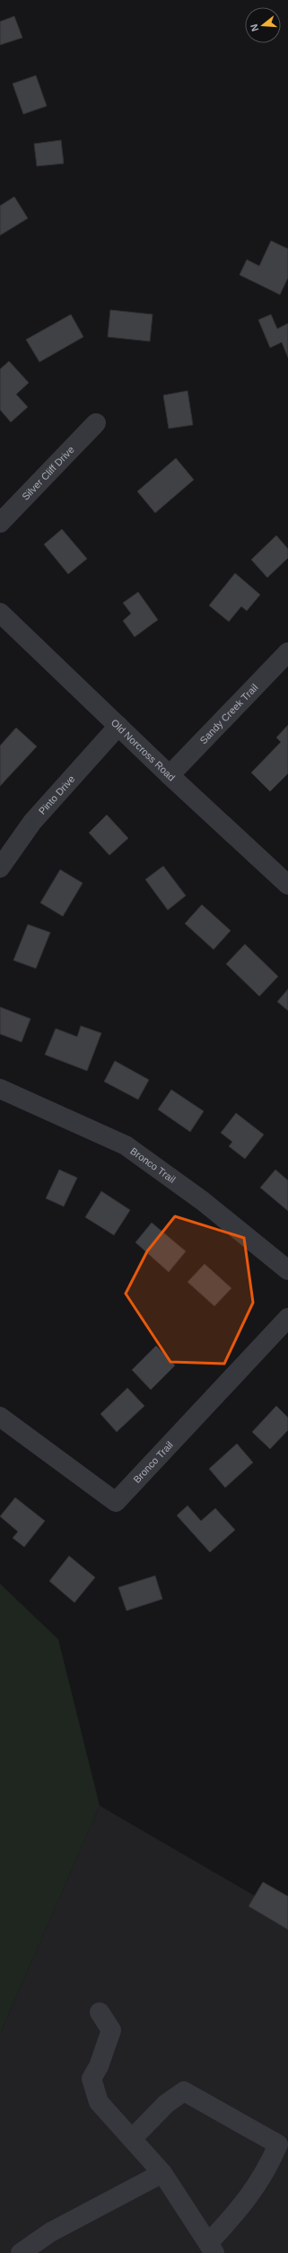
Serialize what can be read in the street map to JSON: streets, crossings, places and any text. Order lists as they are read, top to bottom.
{
  "streets": {
    "street": [
      "Silver Cliff Drive",
      "Sandy Creek Trail",
      "Old Norcross Road",
      "Pinto Drive",
      "Bronco Trail"
    ]
  },
  "crossings": [
    ["Sandy Creek Trail", "Old Norcross Road"],
    ["Old Norcross Road", "Pinto Drive"]
  ],
  "north": "left"
}
